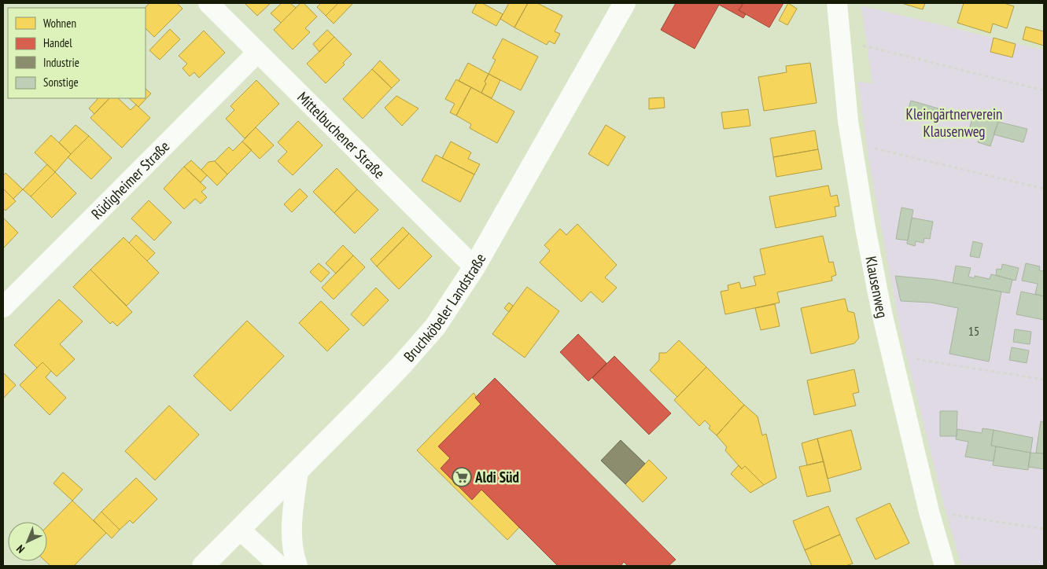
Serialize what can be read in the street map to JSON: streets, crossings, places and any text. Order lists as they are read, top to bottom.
{
  "streets": {
    "main road": ["Bruchköbeler Landstraße"],
    "street": ["Mittelbuchener Straße", "Rüdigheimer Straße", "Klausenweg"]
  },
  "crossings": [
    ["Mittelbuchener Straße", "Rüdigheimer Straße"],
    ["Mittelbuchener Straße", "Bruchköbeler Landstraße"]
  ],
  "parks": ["Kleingärtnerverein Klausenweg"],
  "places": {
    "supermarket": ["Aldi Süd"]
  },
  "house_numbers": ["15"],
  "legend": [
    "Wohnen",
    "Handel",
    "Industrie",
    "Sonstige"
  ],
  "north": "bottom left"
}
